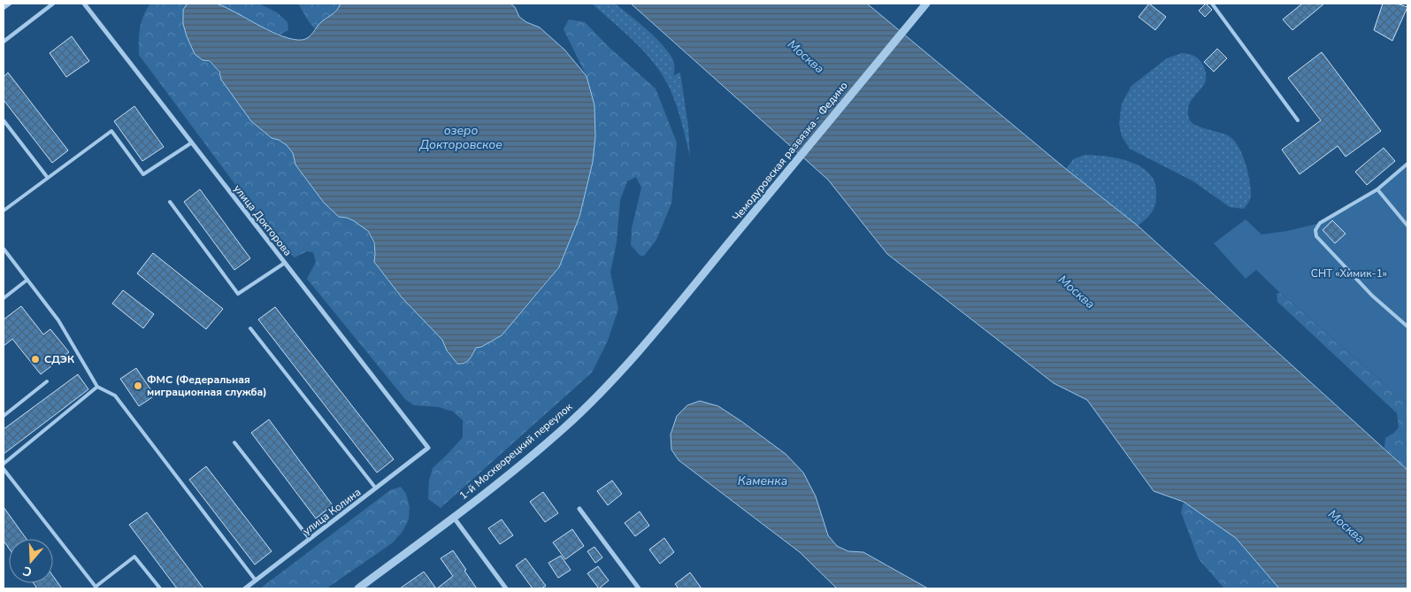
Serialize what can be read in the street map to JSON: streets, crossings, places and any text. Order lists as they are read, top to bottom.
{
  "streets": {
    "street": [
      "Чемодуровская развязка - Федино",
      "улица Докторова",
      "1-й Москворецкий переулок",
      "улица Колина"
    ]
  },
  "crossings": [
    ["Чемодуровская развязка - Федино", "1-й Москворецкий переулок"],
    ["улица Докторова", "улица Колина"]
  ],
  "water": ["Москва", "озеро Докторовское", "Каменка"],
  "parks": ["СНТ «Химик-1»"],
  "places": ["СДЭК", "ФМС (Федеральная миграционная служба)"],
  "north": "bottom"
}
